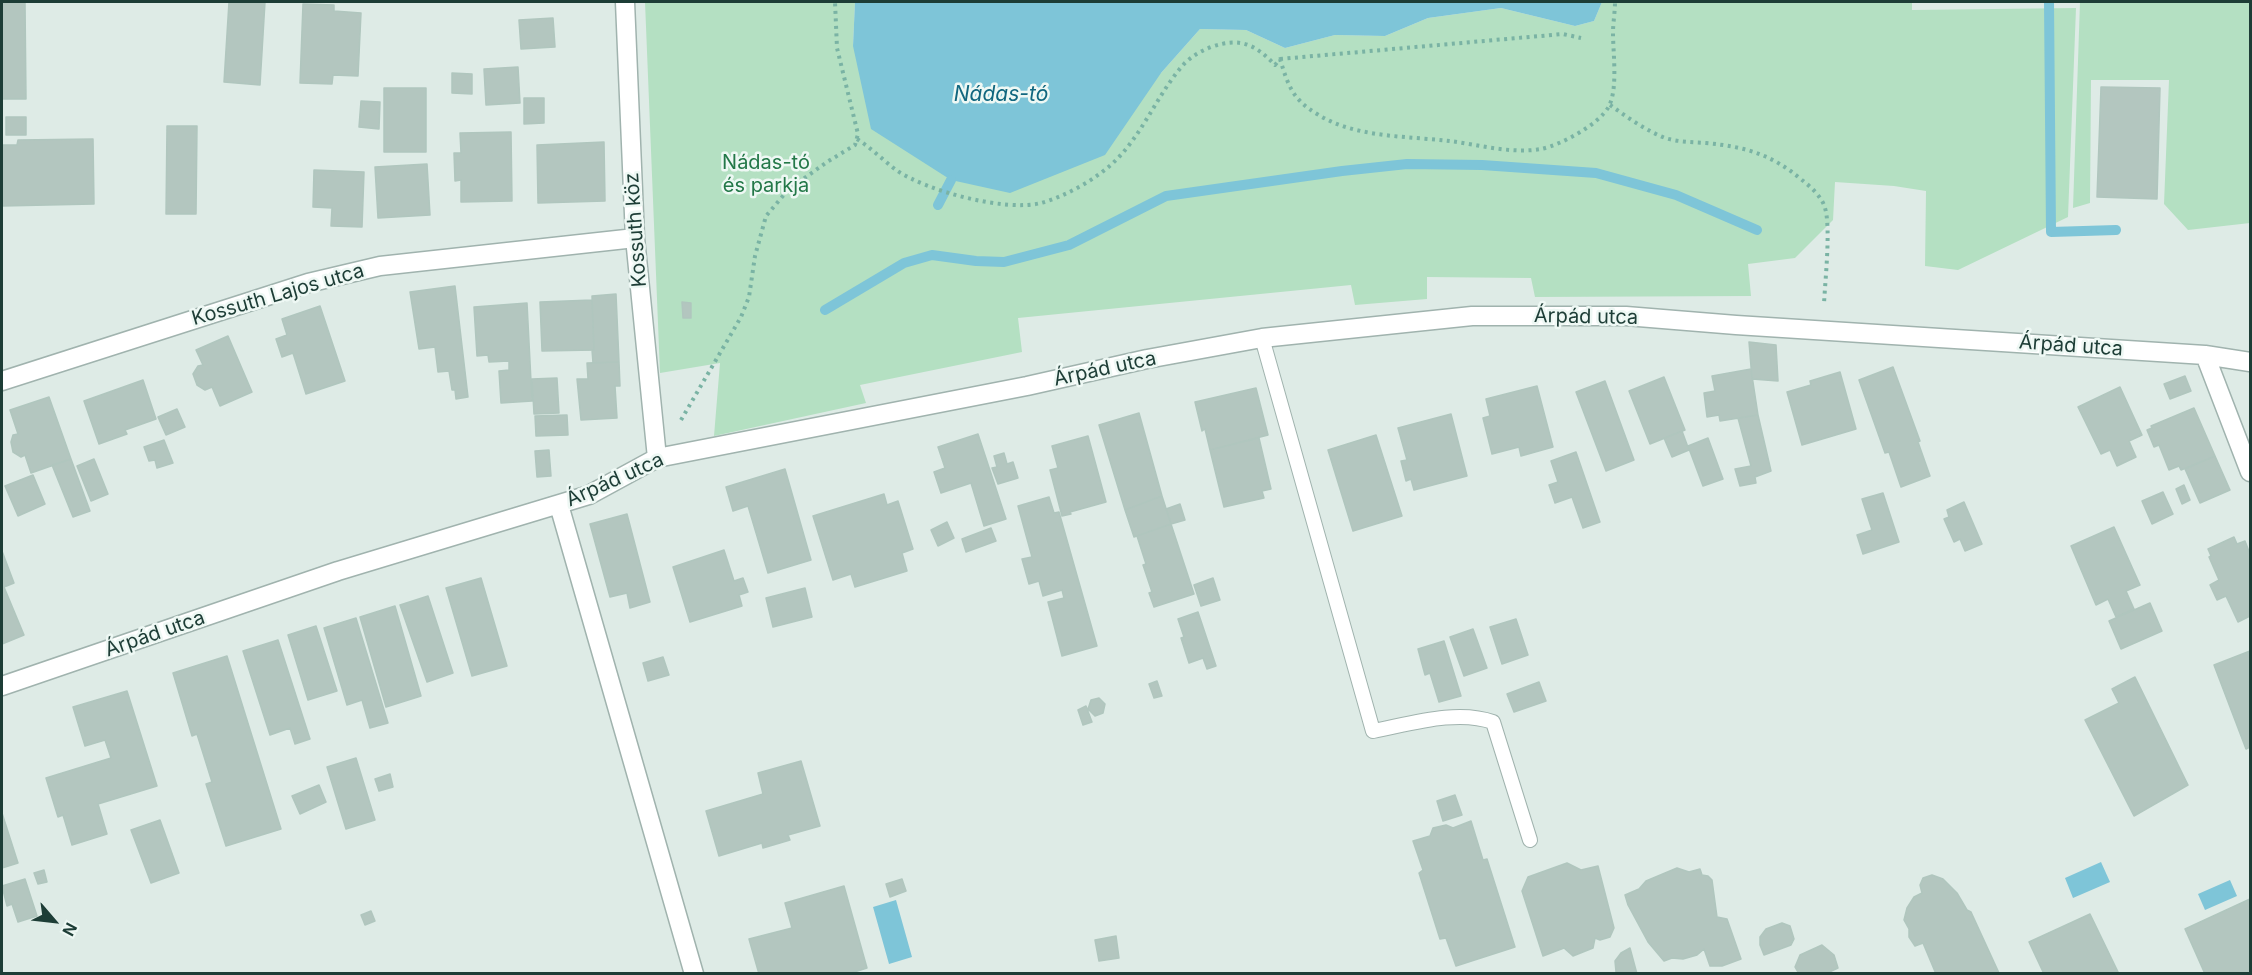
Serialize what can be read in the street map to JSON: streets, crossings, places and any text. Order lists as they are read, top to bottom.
{
  "streets": {
    "street": ["Kossuth köz", "Kossuth Lajos utca", "Árpád utca"]
  },
  "crossings": [
    ["Kossuth köz", "Kossuth Lajos utca"],
    ["Kossuth köz", "Árpád utca"]
  ],
  "water": ["Nádas-tó"],
  "parks": ["Nádas-tó és parkja"],
  "north": "bottom right"
}
